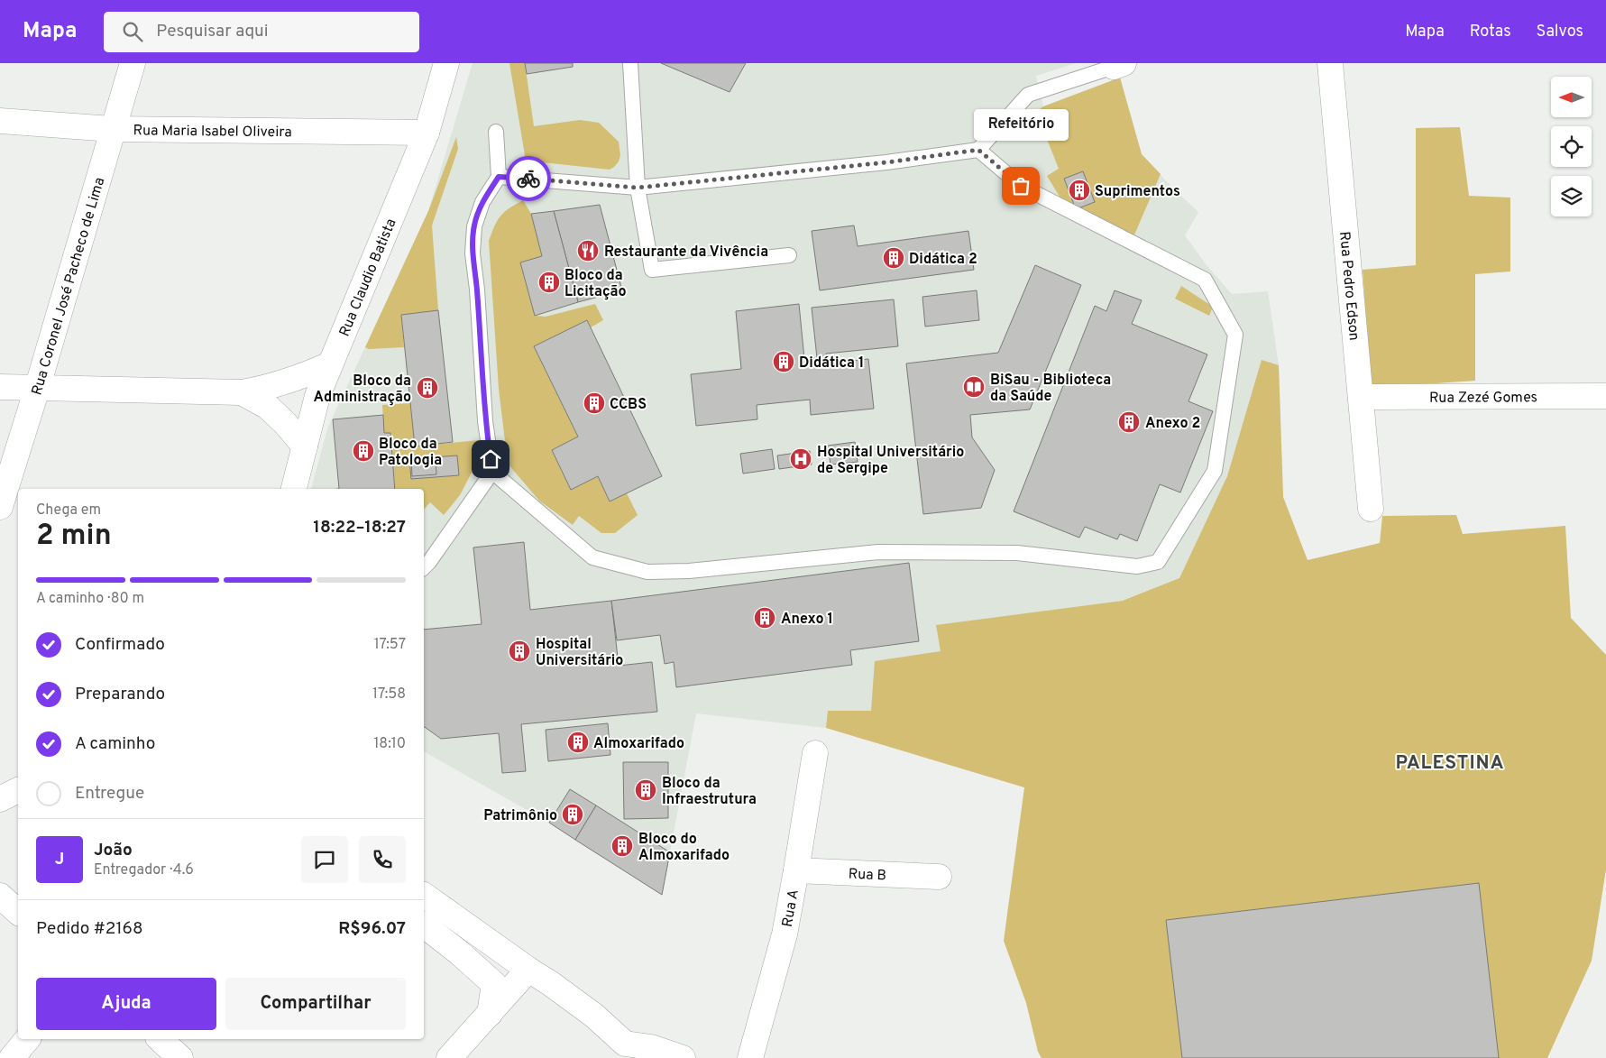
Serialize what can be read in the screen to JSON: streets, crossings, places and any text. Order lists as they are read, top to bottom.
{
  "streets": {
    "street": [
      "Rua Maria Isabel Oliveira",
      "Rua Claudio Batista",
      "Rua Coronel José Pacheco de Lima",
      "Rua Pedro Edson",
      "Rua Zezé Gomes",
      "Rua B",
      "Rua A"
    ]
  },
  "crossings": [
    ["Rua Maria Isabel Oliveira", "Rua Claudio Batista"],
    ["Rua Maria Isabel Oliveira", "Rua Coronel José Pacheco de Lima"],
    ["Rua Pedro Edson", "Rua Zezé Gomes"],
    ["Rua B", "Rua A"]
  ],
  "districts": ["PALESTINA"],
  "places": {
    "other": ["Refeitório"],
    "building": [
      "Suprimentos",
      "Didática 2",
      "Bloco da Licitação",
      "Didática 1",
      "Bloco da Administração",
      "CCBS",
      "Anexo 2",
      "Bloco da Patologia",
      "Anexo 1",
      "Hospital Universitário",
      "Almoxarifado",
      "Bloco da Infraestrutura",
      "Patrimônio",
      "Bloco do Almoxarifado"
    ],
    "restaurant": ["Restaurante da Vivência"],
    "library": ["BiSau - Biblioteca da Saúde"],
    "hospital": ["Hospital Universitário de Sergipe"]
  },
  "north": "left",
  "page": {
    "header": "Mapa",
    "search": "Pesquisar aqui",
    "nav": ["Mapa", "Rotas", "Salvos"],
    "bubble": "Refeitório",
    "heading": ["2 min", "Chega em", "18:22–18:27"],
    "panel": [
      "João",
      "Entregador · 4.6",
      "Pedido #2168",
      "R$96.07"
    ],
    "bar": "A caminho · 80 m",
    "list": [
      ["Confirmado", "17:57"],
      ["Preparando", "17:58"],
      ["A caminho", "18:10"],
      "Entregue"
    ],
    "round": "J",
    "buttons": ["Ajuda", "Compartilhar"]
  }
}
